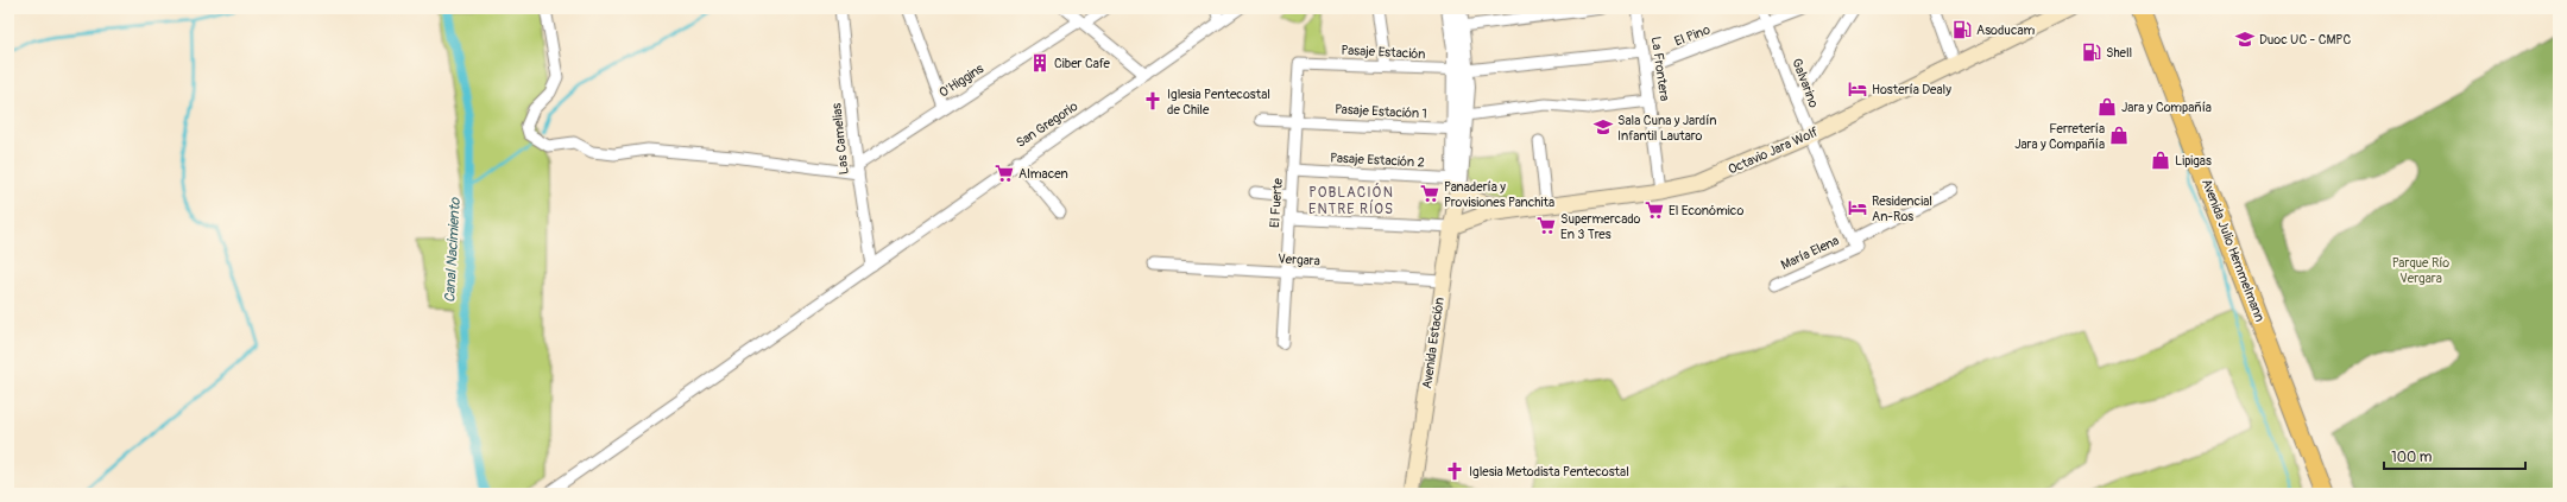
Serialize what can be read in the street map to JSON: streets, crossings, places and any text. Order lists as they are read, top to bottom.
{
  "streets": {
    "highway": ["Avenida Julio Hemmelmann"],
    "main road": ["Octavio Jara Wolf", "Avenida Estación"],
    "street": [
      "El Pino",
      "Pasaje Estación",
      "La Frontera",
      "O'Higgins",
      "Galvarino",
      "Pasaje Estación 1",
      "San Gregorio",
      "Las Camelias",
      "Pasaje Estación 2",
      "El Fuerte",
      "María Elena",
      "Vergara"
    ]
  },
  "crossings": [
    ["El Pino", "La Frontera"],
    ["El Pino", "Galvarino"],
    ["Pasaje Estación", "La Frontera"],
    ["Pasaje Estación", "El Fuerte"],
    ["Pasaje Estación", "Avenida Estación"],
    ["La Frontera", "Pasaje Estación 1"],
    ["La Frontera", "Octavio Jara Wolf"],
    ["O'Higgins", "Las Camelias"],
    ["Galvarino", "Octavio Jara Wolf"],
    ["Galvarino", "María Elena"],
    ["Pasaje Estación 1", "El Fuerte"],
    ["Pasaje Estación 1", "Avenida Estación"],
    ["San Gregorio", "Las Camelias"],
    ["Octavio Jara Wolf", "Avenida Estación"],
    ["Pasaje Estación 2", "El Fuerte"],
    ["Pasaje Estación 2", "Avenida Estación"],
    ["El Fuerte", "Vergara"],
    ["Vergara", "Avenida Estación"]
  ],
  "districts": ["POBLACIÓN ENTRE RÍOS"],
  "water": ["Canal Nacimiento"],
  "parks": ["Parque Río Vergara"],
  "places": {
    "fuel station": ["Asoducam", "Shell"],
    "school or university": ["Duoc UC - CMPC", "Sala Cuna y Jardín Infantil Lautaro"],
    "building": ["Ciber Cafe"],
    "hotel": ["Hostería Dealy", "Residencial An-Ros"],
    "church": ["Iglesia Pentecostal de Chile", "Iglesia Metodista Pentecostal"],
    "shop": ["Jara y Compañía", "Ferretería Jara y Compañía", "Lipigas"],
    "supermarket": [
      "Almacen",
      "Panadería y Provisiones Panchita",
      "El Económico",
      "Supermercado En 3 Tres"
    ]
  },
  "scale_bar": "100 m"
}
